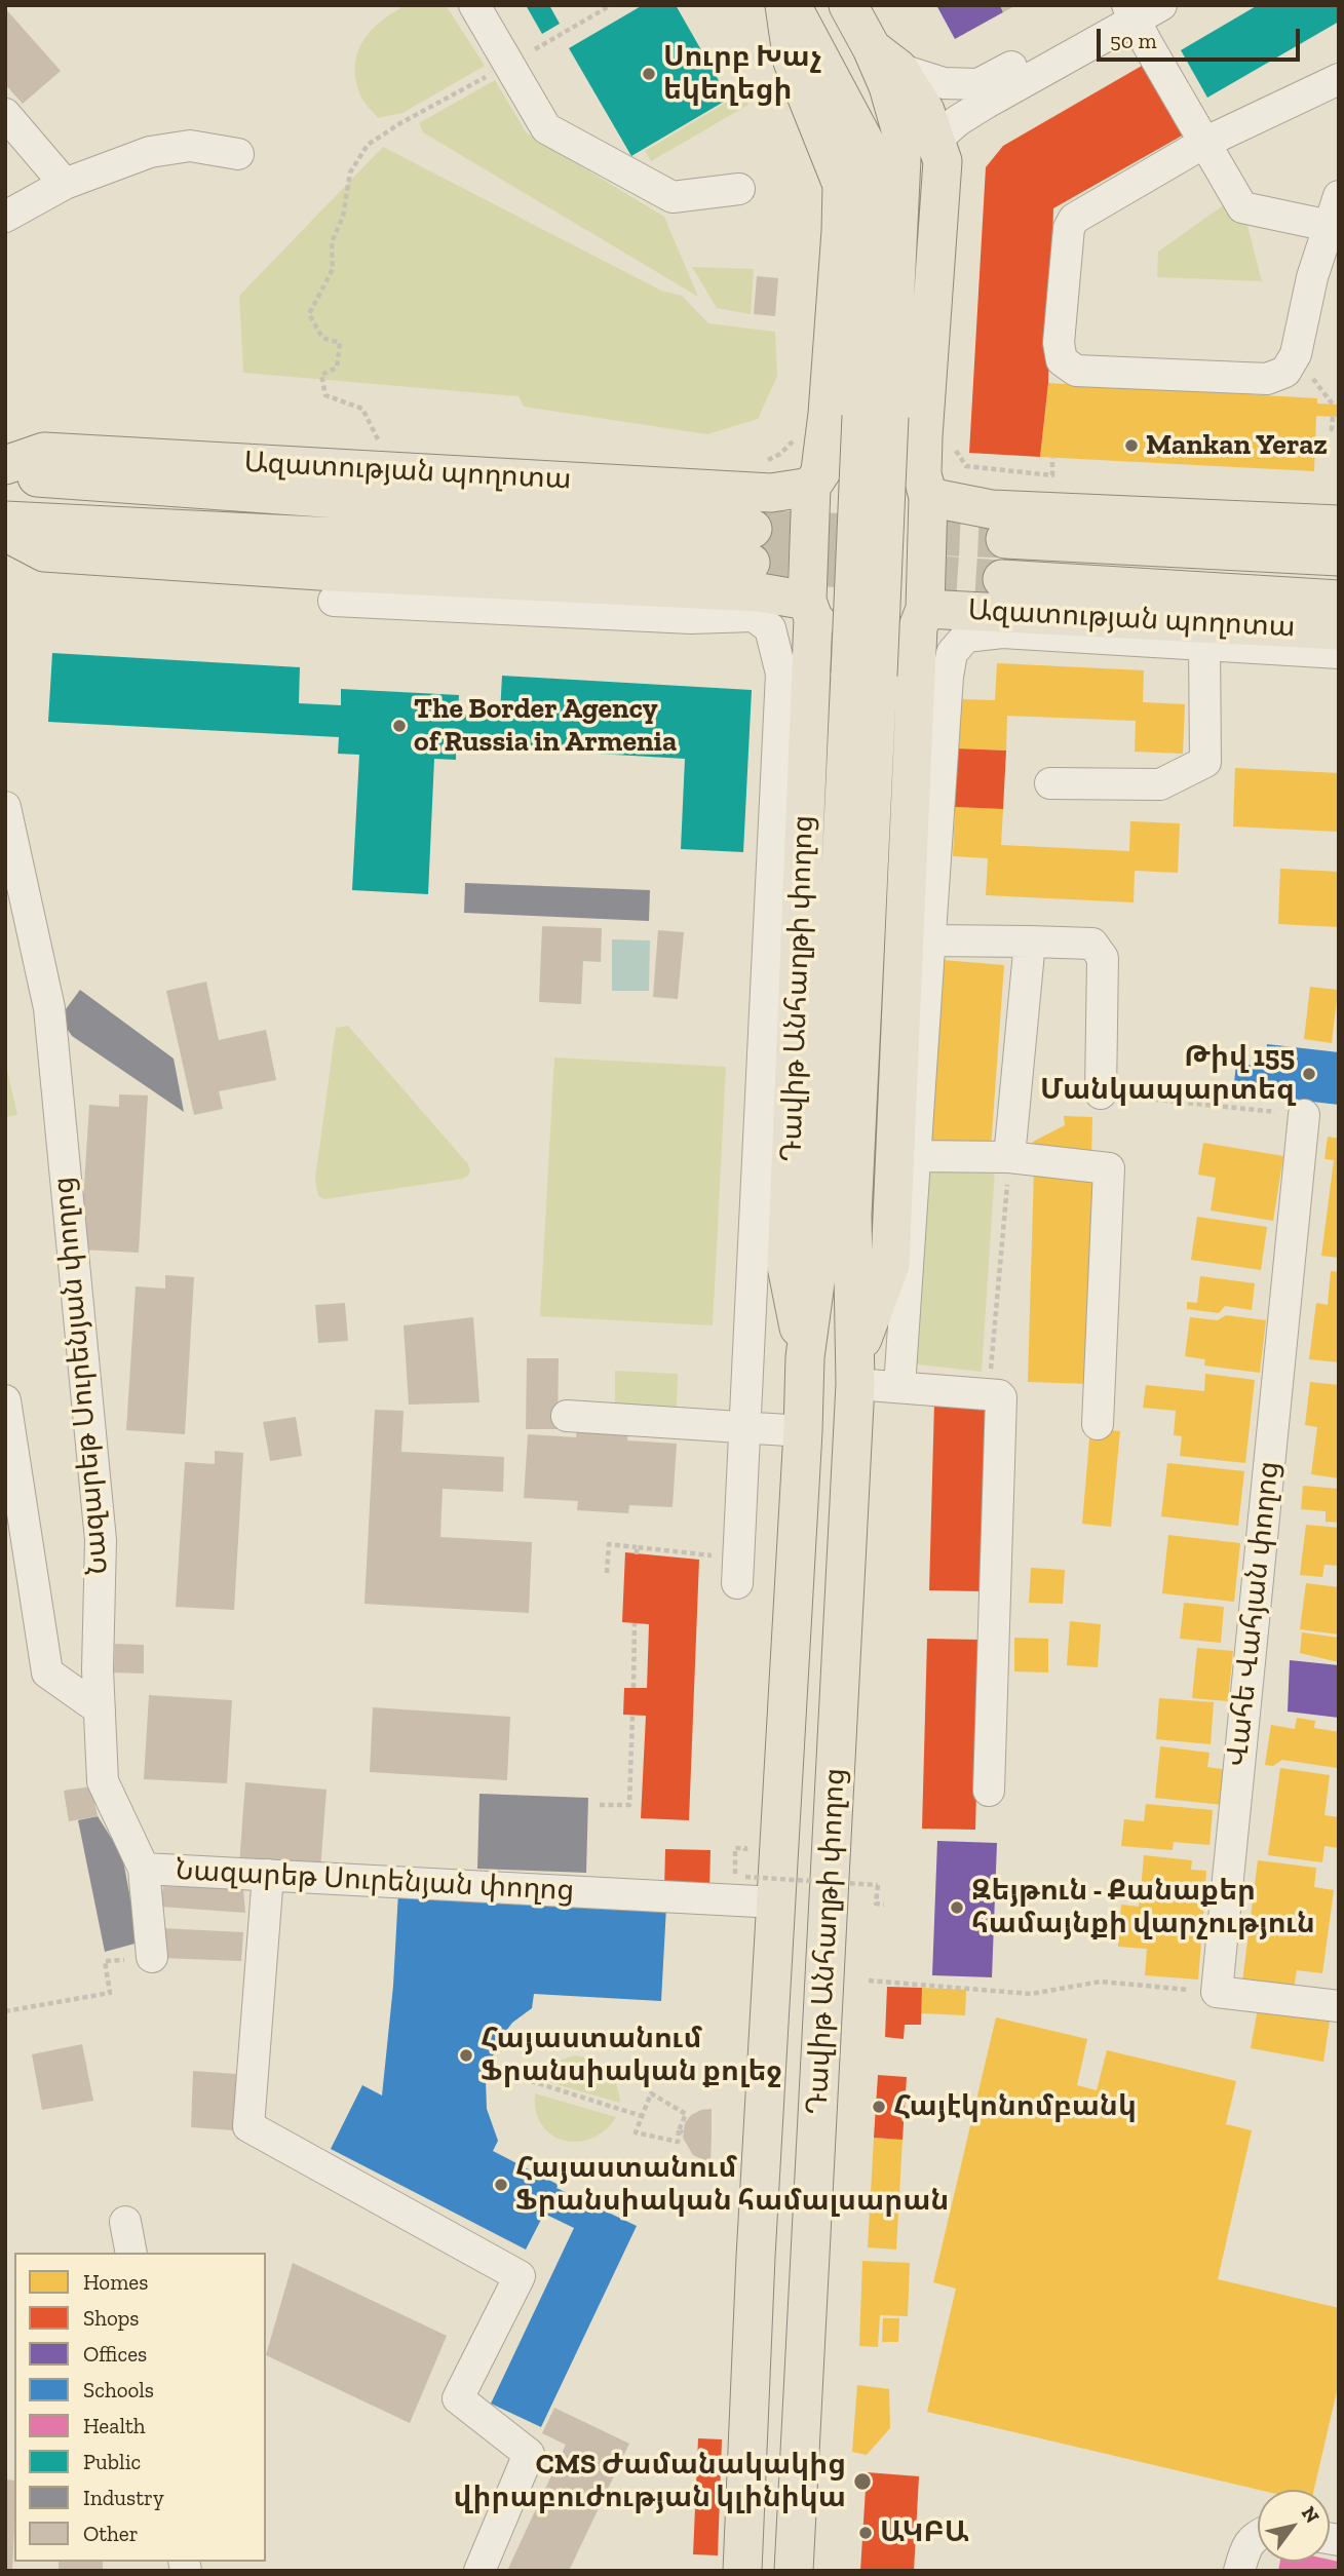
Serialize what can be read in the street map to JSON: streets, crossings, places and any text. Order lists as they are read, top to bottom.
{
  "streets": {
    "main road": ["Ազատության պողոտա", "Դավիթ Անհաղթի փողոց"],
    "street": ["Նազարեթ Սուրենյան փողոց", "Վահե Վահյան փողոց"]
  },
  "crossings": [
    ["Ազատության պողոտա", "Դավիթ Անհաղթի փողոց"],
    ["Դավիթ Անհաղթի փողոց", "Նազարեթ Սուրենյան փողոց"]
  ],
  "places": [
    "Սուրբ Խաչ եկեղեցի",
    "Mankan Yeraz",
    "The Border Agency of Russia in Armenia",
    "Թիվ 155 Մանկապարտեզ",
    "Զեյթուն - Քանաքեր համայնքի վարչություն",
    "Հայաստանում Ֆրանսիական քոլեջ",
    "Հայէկոնոմբանկ",
    "Հայաստանում Ֆրանսիական համալսարան",
    "CMS Ժամանակակից վիրաբուժության կլինիկա",
    "ԱԿԲԱ"
  ],
  "legend": [
    "Homes",
    "Shops",
    "Offices",
    "Schools",
    "Health",
    "Public",
    "Industry",
    "Other"
  ],
  "scale_bar": "50 m",
  "north": "top right"
}
